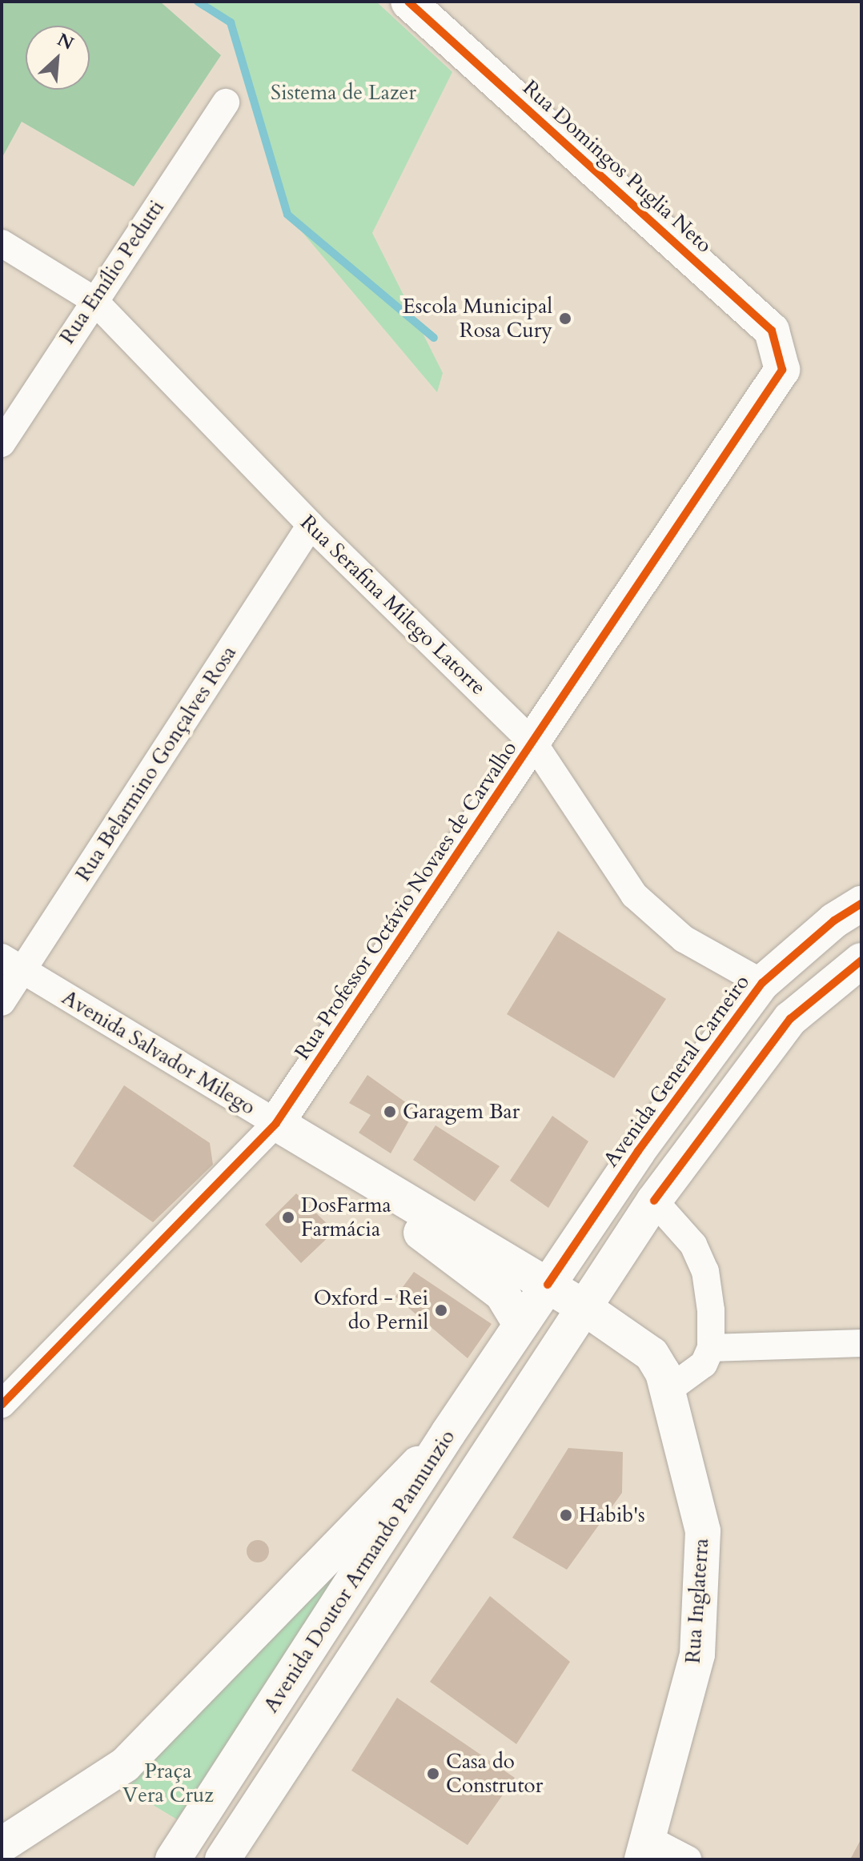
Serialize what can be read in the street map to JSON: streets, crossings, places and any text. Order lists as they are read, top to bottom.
{
  "streets": {
    "main road": [
      "Rua Domingos Puglia Neto",
      "Rua Professor Octávio Novaes de Carvalho",
      "Avenida Salvador Milego",
      "Avenida General Carneiro",
      "Avenida Doutor Armando Pannunzio",
      "Rua Inglaterra"
    ],
    "street": ["Rua Emílio Pedutti", "Rua Serafina Milego Latorre", "Rua Belarmino Gonçalves Rosa"]
  },
  "crossings": [
    ["Rua Domingos Puglia Neto", "Rua Professor Octávio Novaes de Carvalho"],
    ["Rua Emílio Pedutti", "Rua Serafina Milego Latorre"],
    ["Rua Serafina Milego Latorre", "Rua Belarmino Gonçalves Rosa"],
    ["Rua Serafina Milego Latorre", "Rua Professor Octávio Novaes de Carvalho"],
    ["Rua Serafina Milego Latorre", "Avenida General Carneiro"],
    ["Rua Belarmino Gonçalves Rosa", "Avenida Salvador Milego"],
    ["Rua Professor Octávio Novaes de Carvalho", "Avenida Salvador Milego"],
    ["Avenida Salvador Milego", "Avenida General Carneiro"],
    ["Avenida Salvador Milego", "Avenida Doutor Armando Pannunzio"],
    ["Avenida Salvador Milego", "Rua Inglaterra"],
    ["Avenida General Carneiro", "Avenida Doutor Armando Pannunzio"],
    ["Avenida General Carneiro", "Rua Inglaterra"],
    ["Avenida Doutor Armando Pannunzio", "Rua Inglaterra"]
  ],
  "parks": ["Sistema de Lazer", "Praça Vera Cruz"],
  "places": [
    "Escola Municipal Rosa Cury",
    "Garagem Bar",
    "DosFarma Farmácia",
    "Oxford - Rei do Pernil",
    "Habib's",
    "Casa do Construtor"
  ],
  "north": "top right"
}
